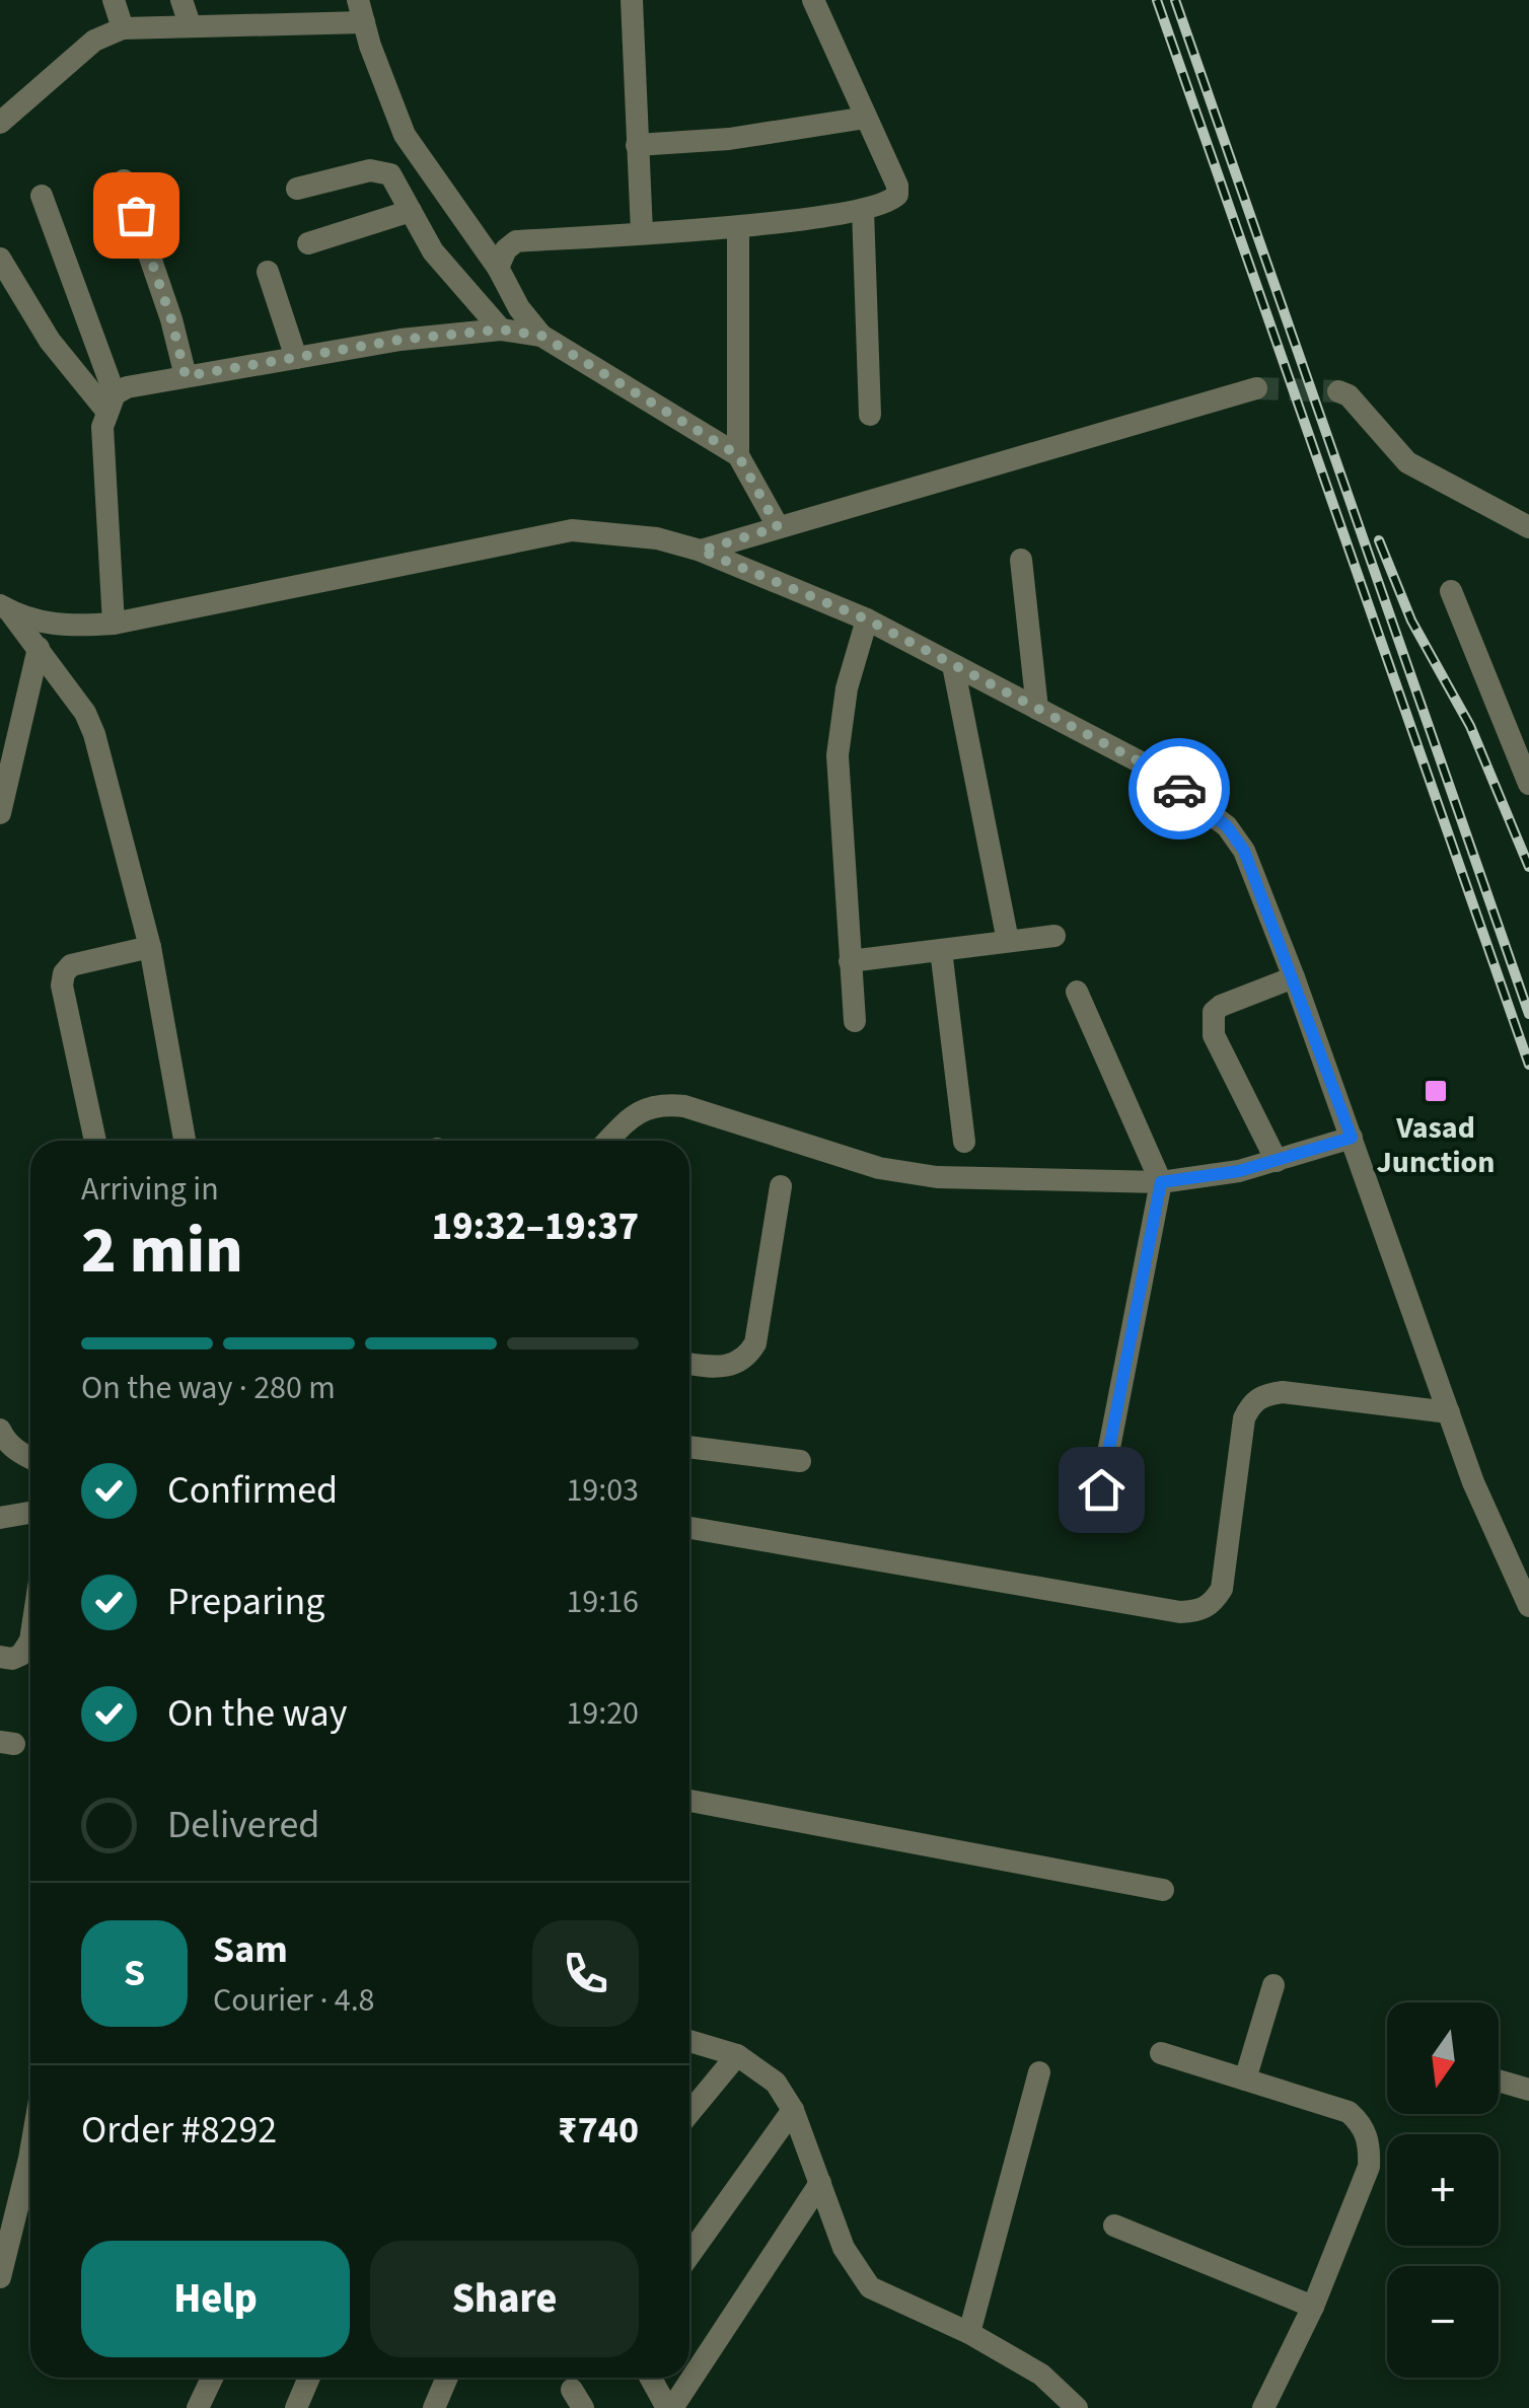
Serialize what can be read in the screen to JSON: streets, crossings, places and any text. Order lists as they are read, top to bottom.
{
  "places": {
    "transit": ["Vasad Junction"]
  },
  "north": "bottom",
  "page": {
    "heading": ["2 min", "Arriving in", "19:32–19:37"],
    "panel": [
      "Sam",
      "Courier · 4.8",
      "Order #8292",
      "₹740"
    ],
    "bar": "On the way · 280 m",
    "list": [
      ["Confirmed", "19:03"],
      ["Preparing", "19:16"],
      ["On the way", "19:20"],
      "Delivered"
    ],
    "round": "S",
    "map_buttons": ["+", "−"],
    "buttons": ["Help", "Share"]
  }
}
